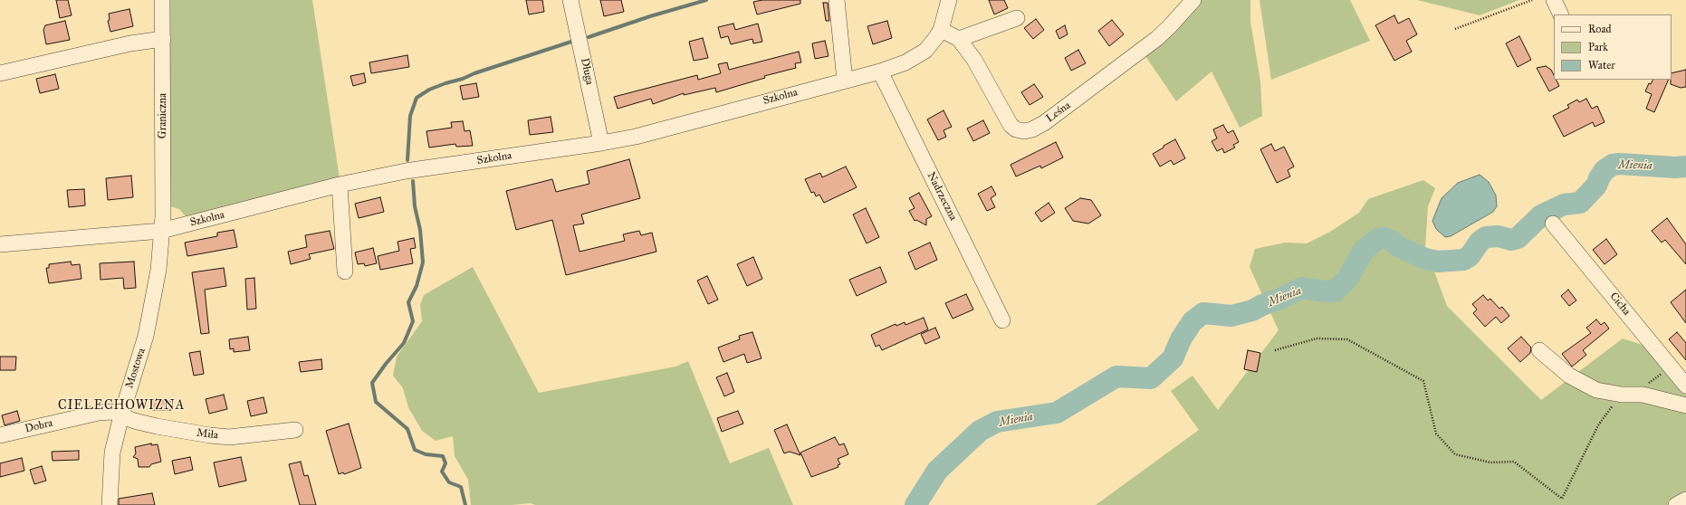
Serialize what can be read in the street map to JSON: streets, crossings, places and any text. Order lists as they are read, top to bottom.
{
  "streets": {
    "street": [
      "Długa",
      "Szkolna",
      "Leśna",
      "Graniczna",
      "Nadrzeczna",
      "Cicha",
      "Mostowa",
      "Dobra",
      "Miła"
    ]
  },
  "crossings": [
    ["Długa", "Szkolna"],
    ["Szkolna", "Graniczna"],
    ["Szkolna", "Nadrzeczna"],
    ["Szkolna", "Mostowa"],
    ["Graniczna", "Mostowa"],
    ["Mostowa", "Dobra"],
    ["Mostowa", "Miła"],
    ["Dobra", "Miła"]
  ],
  "districts": ["CIELECHOWIZNA"],
  "water": ["Mienia"],
  "legend": ["Road", "Park", "Water"]
}
